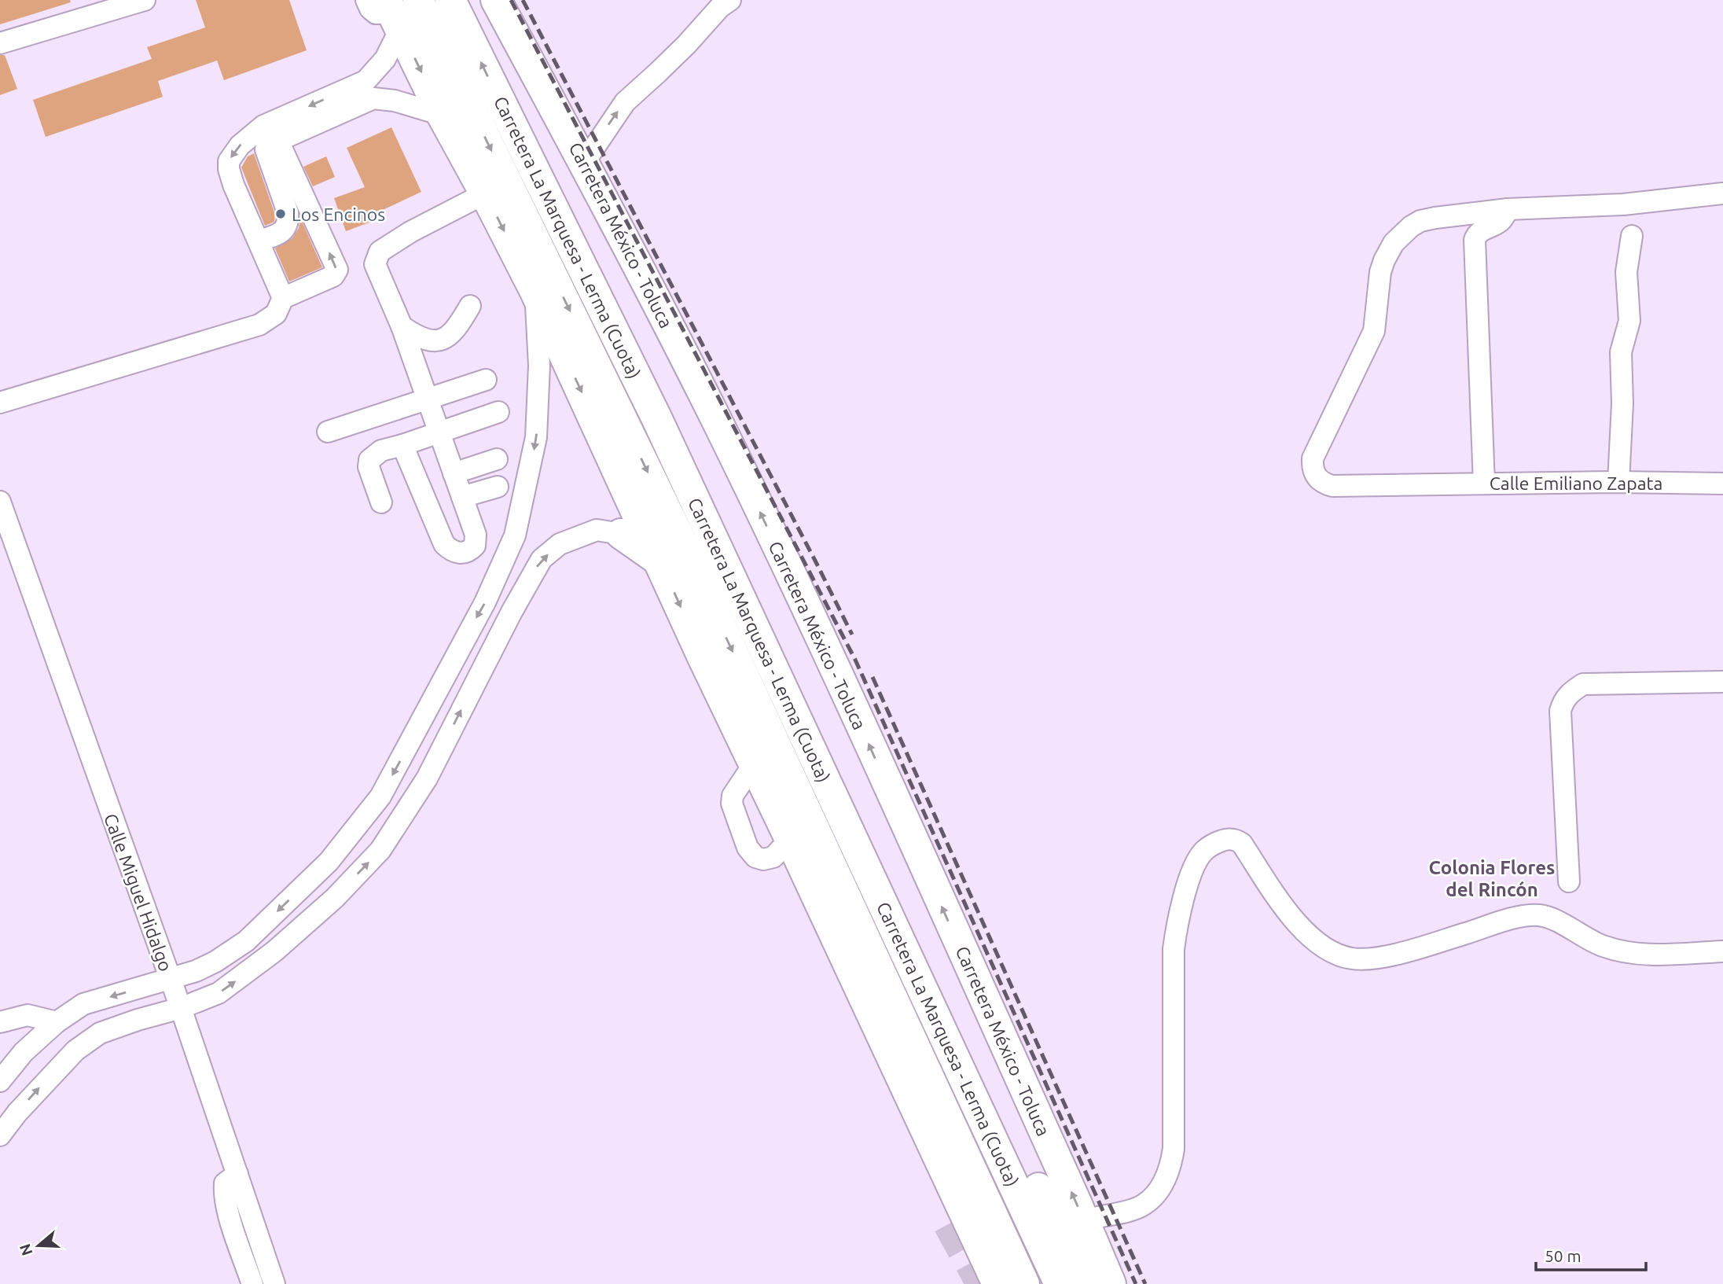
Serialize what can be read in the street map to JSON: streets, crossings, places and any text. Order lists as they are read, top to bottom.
{
  "streets": {
    "highway": ["Carretera México - Toluca", "Carretera La Marquesa - Lerma (Cuota)"],
    "street": ["Calle Emiliano Zapata", "Calle Miguel Hidalgo"]
  },
  "districts": ["Colonia Flores del Rincón"],
  "places": ["Los Encinos"],
  "scale_bar": "50 m",
  "north": "left"
}
